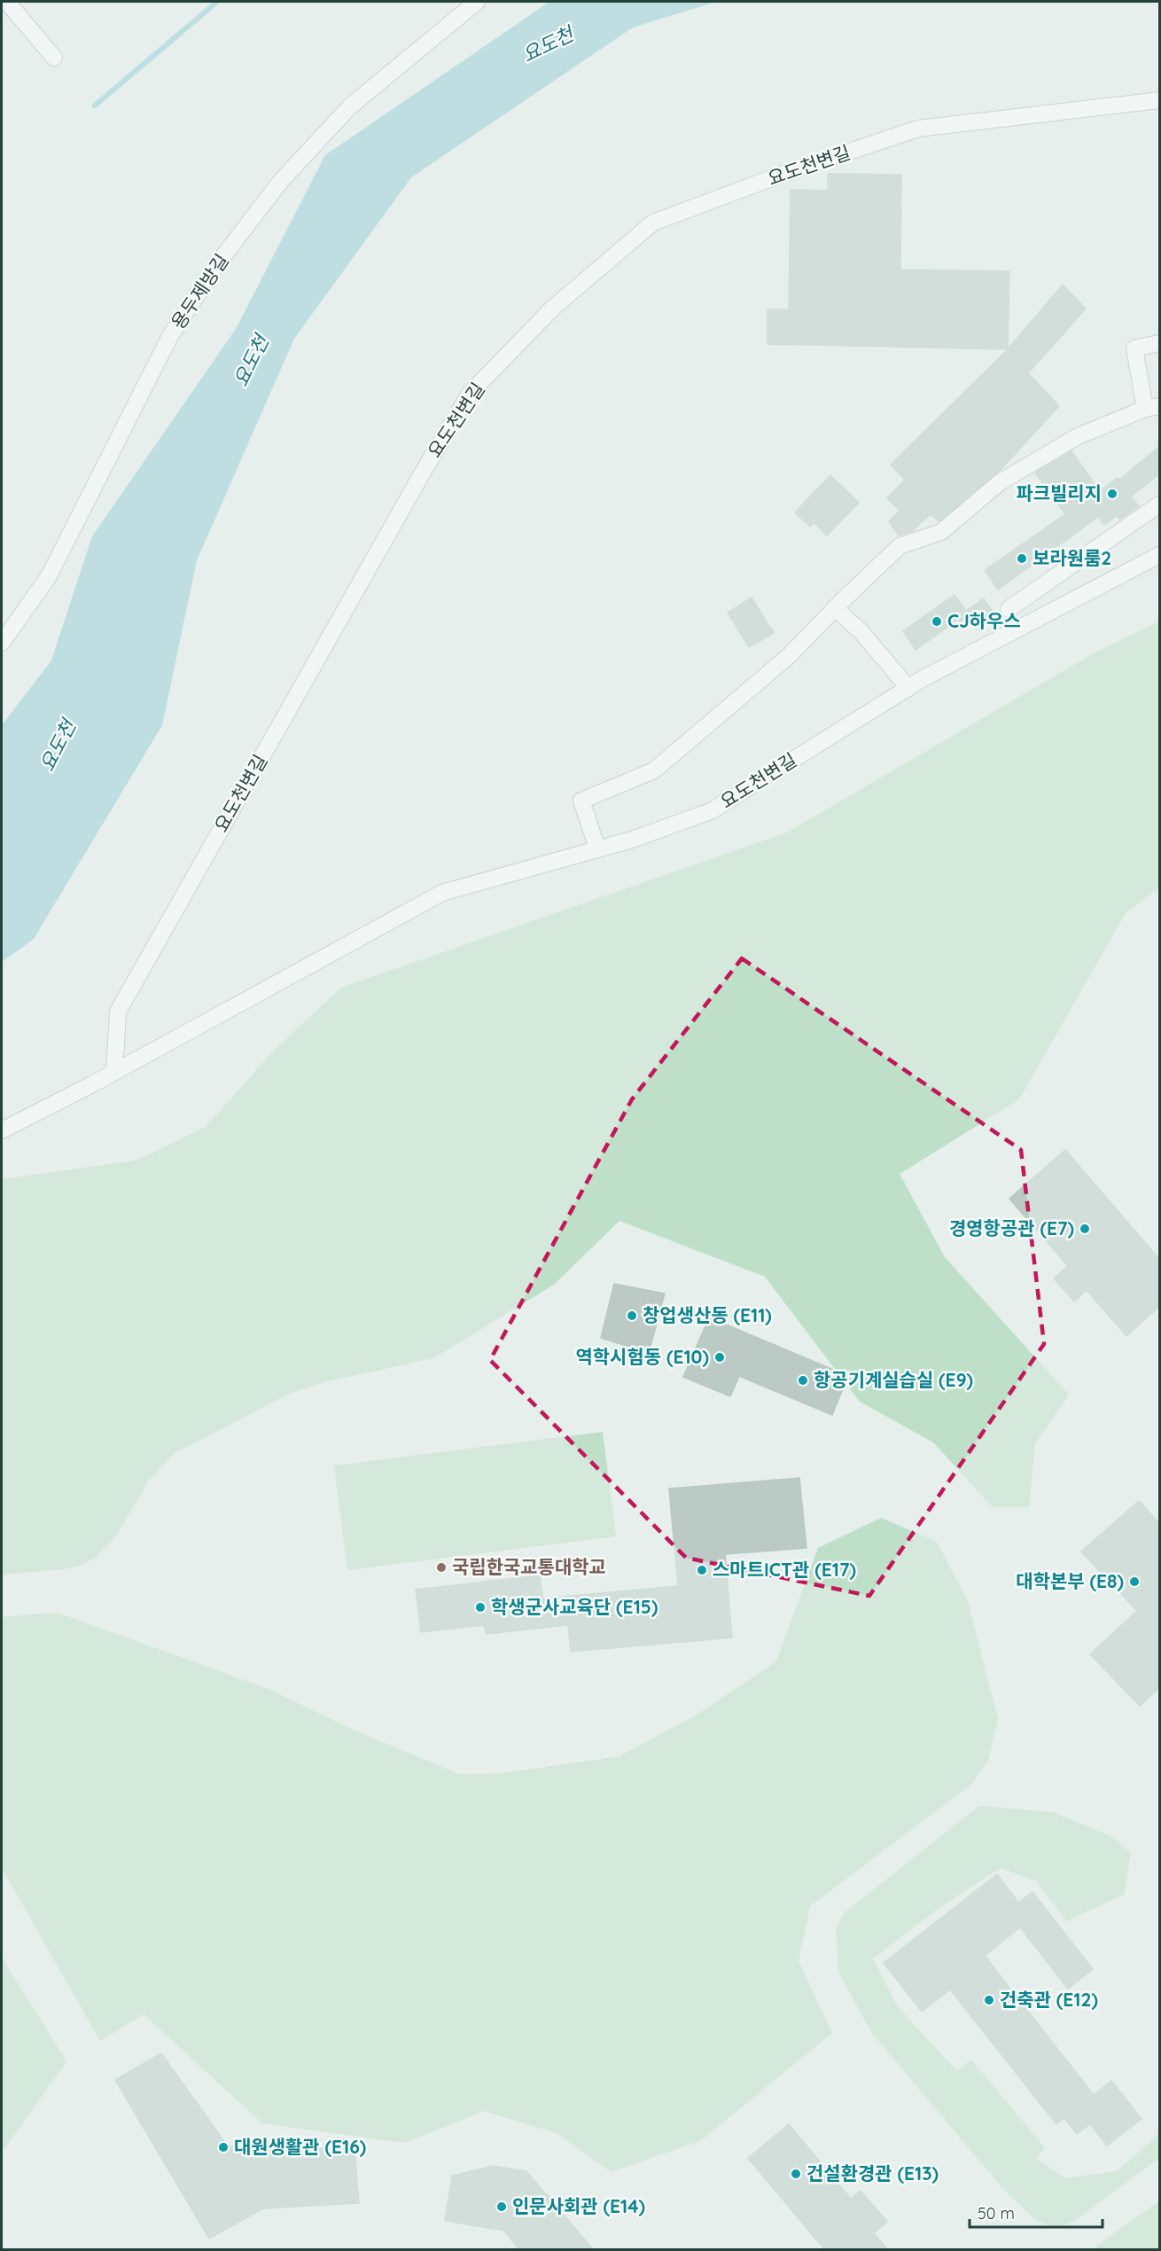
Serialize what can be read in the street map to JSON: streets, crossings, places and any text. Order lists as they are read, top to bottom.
{
  "streets": {
    "street": ["요도천변길", "용두제방길"]
  },
  "water": ["요도천"],
  "places": [
    "파크빌리지",
    "보라원룸2",
    "CJ하우스",
    "경영항공관 (E7)",
    "창업생산동 (E11)",
    "역학시험동 (E10)",
    "항공기계실습실 (E9)",
    "국립한국교통대학교",
    "스마트ICT관 (E17)",
    "대학본부 (E8)",
    "학생군사교육단 (E15)",
    "건축관 (E12)",
    "대원생활관 (E16)",
    "건설환경관 (E13)",
    "인문사회관 (E14)"
  ],
  "scale_bar": "50 m"
}
